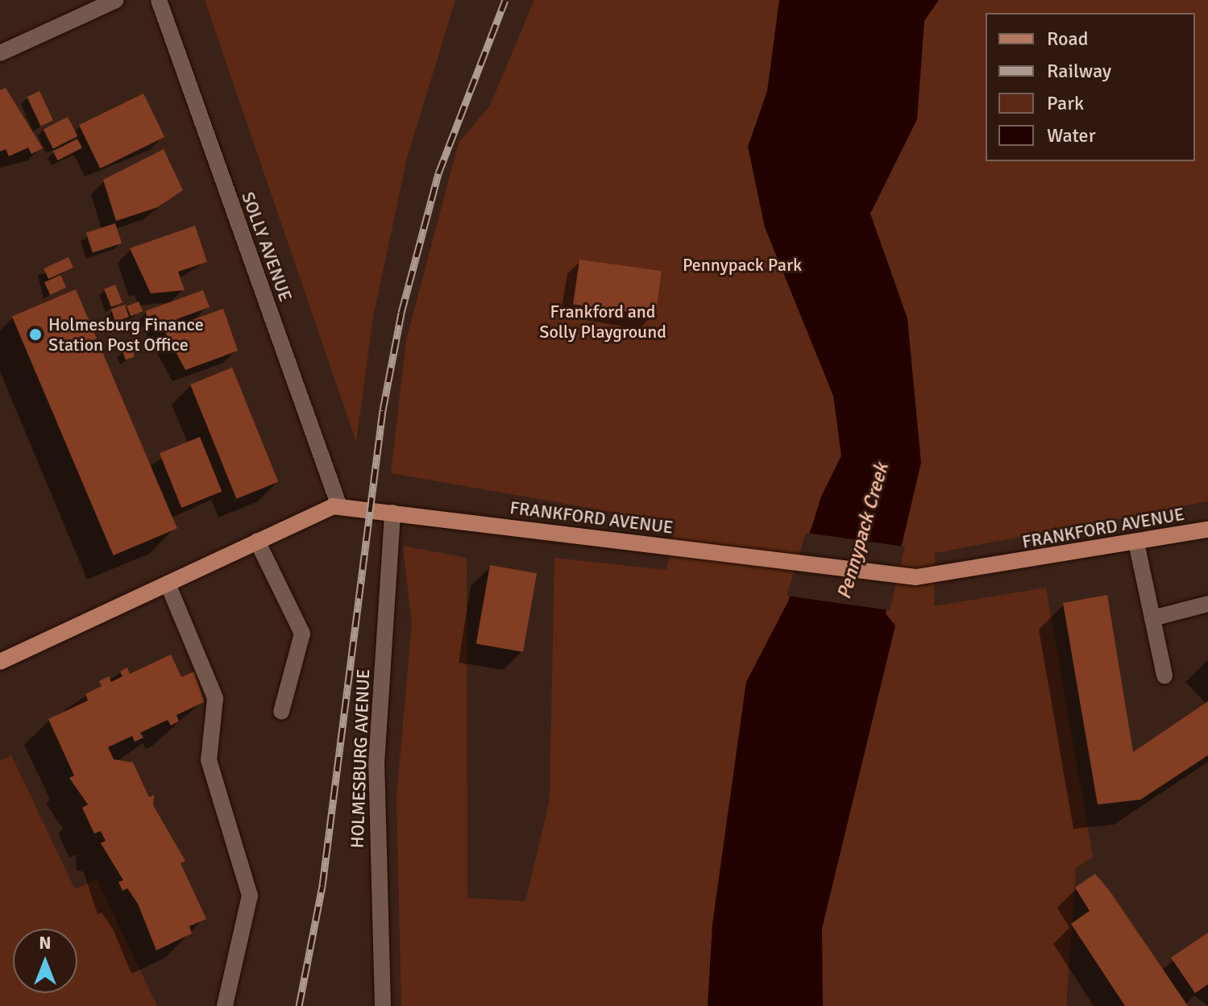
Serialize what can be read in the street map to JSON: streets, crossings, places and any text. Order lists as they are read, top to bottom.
{
  "streets": {
    "main road": ["FRANKFORD AVENUE"],
    "street": ["SOLLY AVENUE", "HOLMESBURG AVENUE"]
  },
  "crossings": [
    ["SOLLY AVENUE", "FRANKFORD AVENUE"],
    ["FRANKFORD AVENUE", "HOLMESBURG AVENUE"]
  ],
  "water": ["Pennypack Creek"],
  "parks": ["Pennypack Park", "Frankford and Solly Playground"],
  "places": ["Holmesburg Finance Station Post Office"],
  "legend": [
    "Road",
    "Railway",
    "Park",
    "Water"
  ],
  "north": "top"
}
